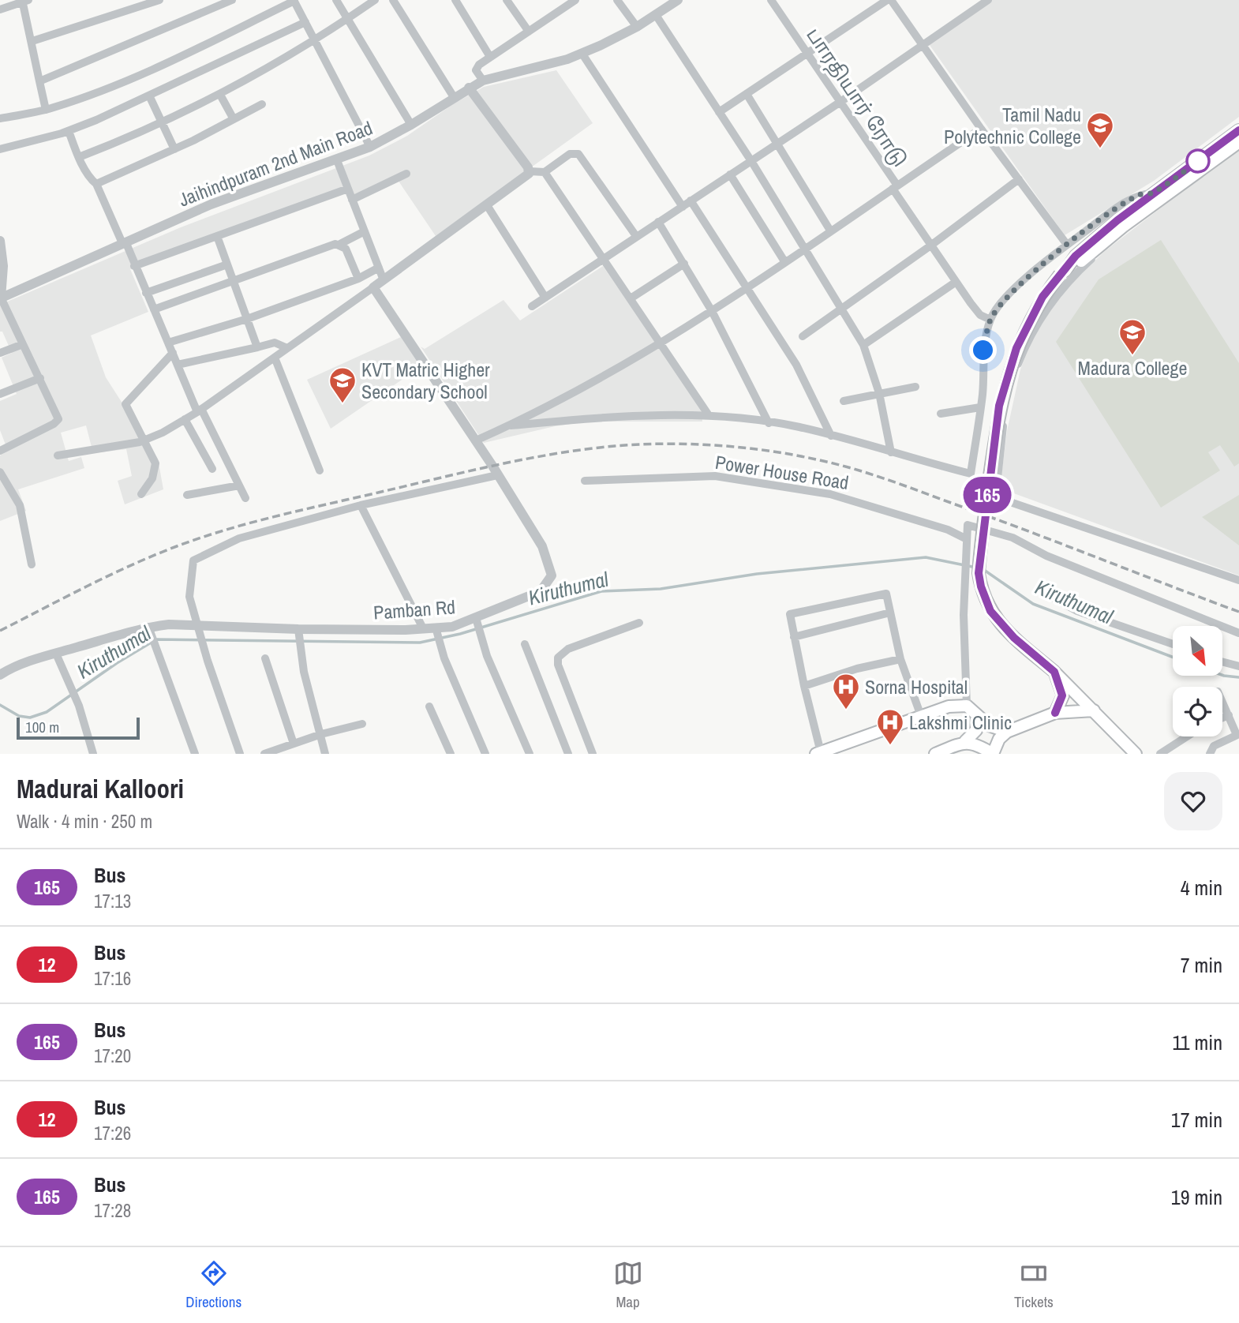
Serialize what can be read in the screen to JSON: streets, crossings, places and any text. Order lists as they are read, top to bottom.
{
  "streets": {
    "street": [
      "பாரதியார் ரோடு",
      "Jaihindpuram 2nd Main Road",
      "Power House Road",
      "Pamban Rd"
    ]
  },
  "water": ["Kiruthumal"],
  "places": {
    "school or university": ["Tamil Nadu Polytechnic College", "Madura College", "KVT Matric Higher Secondary School"],
    "hospital": ["Sorna Hospital", "Lakshmi Clinic"]
  },
  "lines": ["bus line 165"],
  "scale_bar": "100 m",
  "north": "bottom right",
  "page": {
    "on_map": "165",
    "scale": "100 m",
    "heading": ["Madurai Kalloori", "Walk · 4 min · 250 m"],
    "list": [
      {
        "mark": "165",
        "name": "Bus",
        "note": "17:13",
        "value": "4 min"
      },
      {
        "mark": "12",
        "name": "Bus",
        "note": "17:16",
        "value": "7 min"
      },
      {
        "mark": "165",
        "name": "Bus",
        "note": "17:20",
        "value": "11 min"
      },
      {
        "mark": "12",
        "name": "Bus",
        "note": "17:26",
        "value": "17 min"
      },
      {
        "mark": "165",
        "name": "Bus",
        "note": "17:28",
        "value": "19 min"
      }
    ],
    "tabs": ["Directions", "Map", "Tickets"]
  }
}
